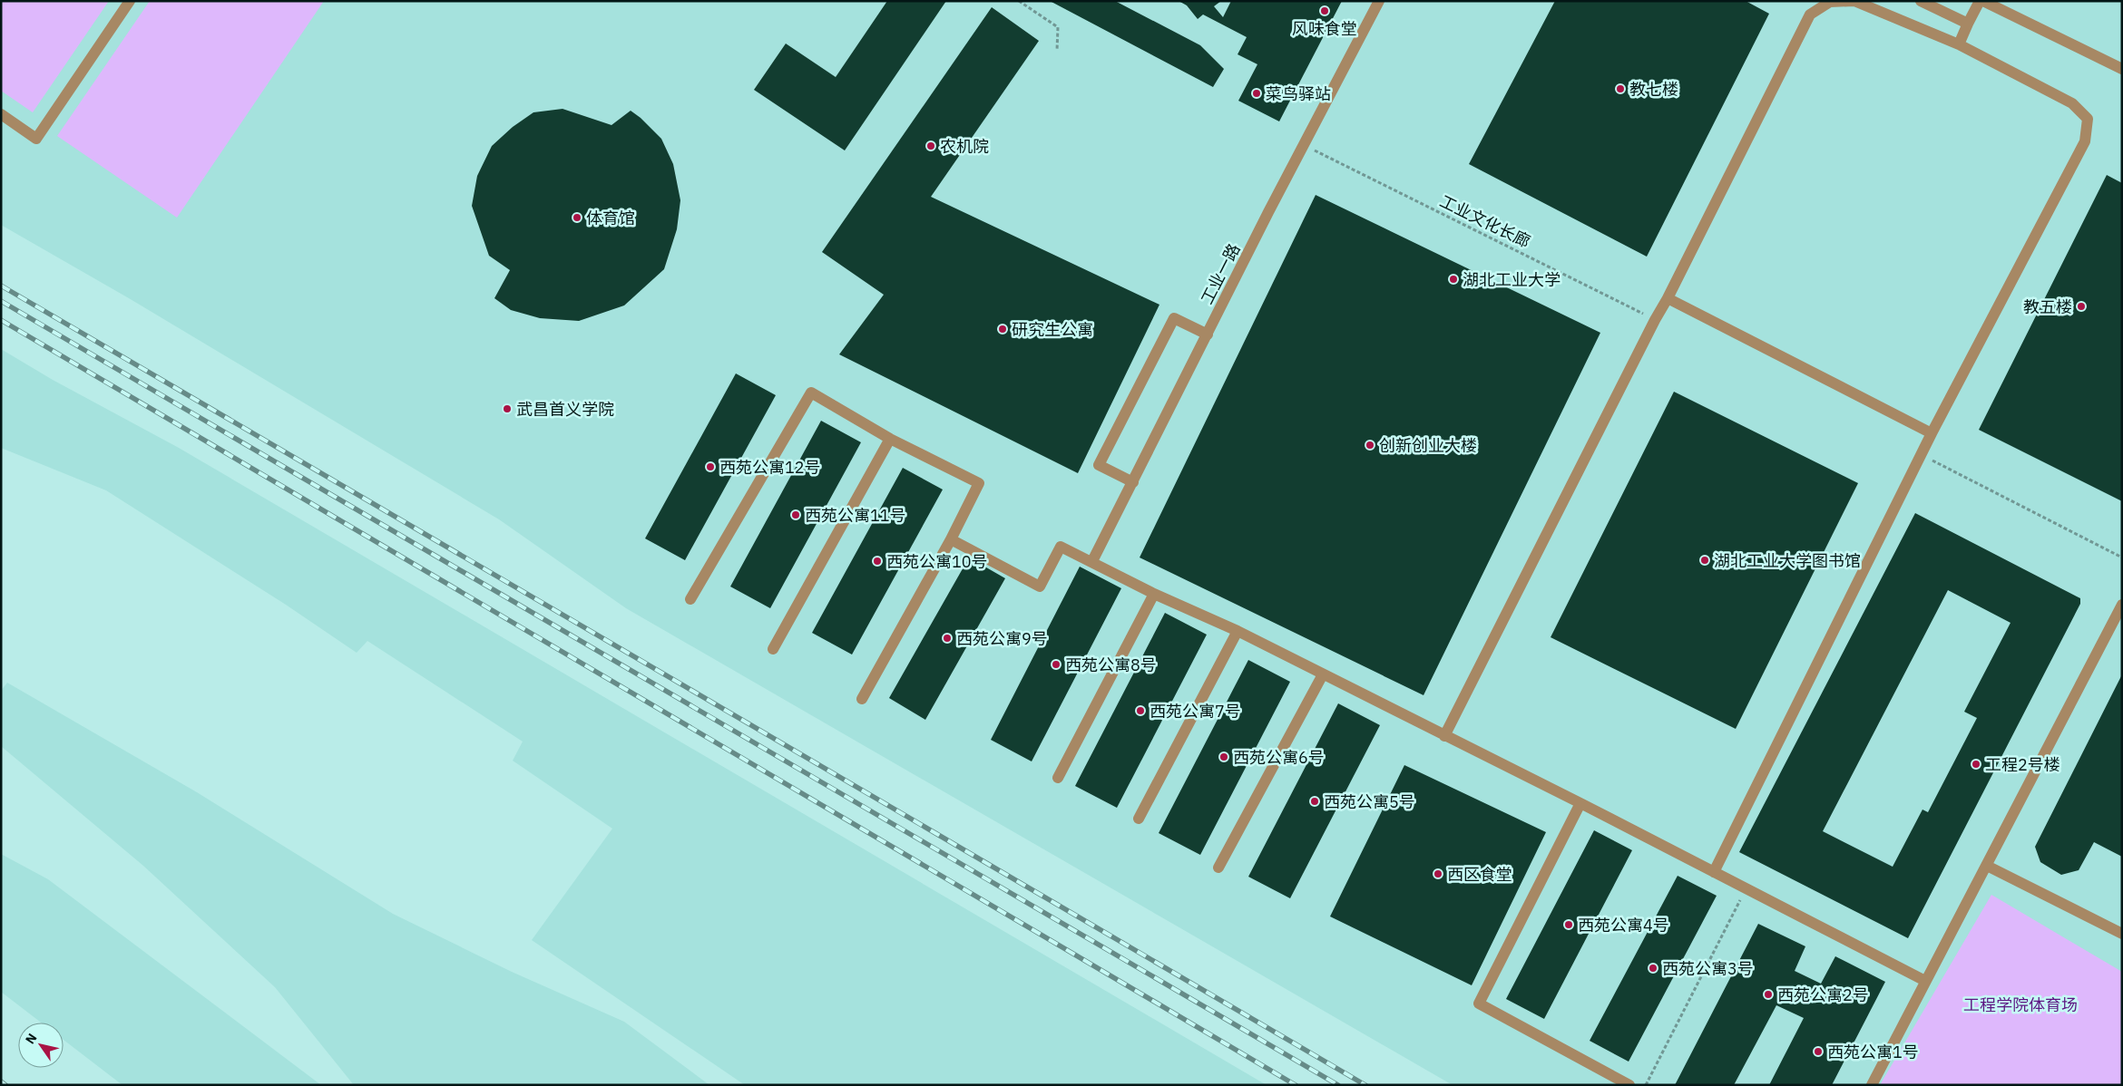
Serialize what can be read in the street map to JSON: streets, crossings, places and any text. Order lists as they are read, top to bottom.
{
  "streets": {
    "street": ["工业一路"],
    "path": ["工业文化长廊"]
  },
  "crossings": [
    ["工业文化长廊", "工业一路"]
  ],
  "parks": ["工程学院体育场"],
  "places": [
    "风味食堂",
    "教七楼",
    "菜鸟驿站",
    "农机院",
    "体育馆",
    "湖北工业大学",
    "教五楼",
    "研究生公寓",
    "武昌首义学院",
    "创新创业大楼",
    "西苑公寓12号",
    "西苑公寓11号",
    "湖北工业大学图书馆",
    "西苑公寓10号",
    "西苑公寓9号",
    "西苑公寓8号",
    "西苑公寓7号",
    "西苑公寓6号",
    "工程2号楼",
    "西苑公寓5号",
    "西区食堂",
    "西苑公寓4号",
    "西苑公寓3号",
    "西苑公寓2号",
    "西苑公寓1号"
  ],
  "north": "top left"
}
